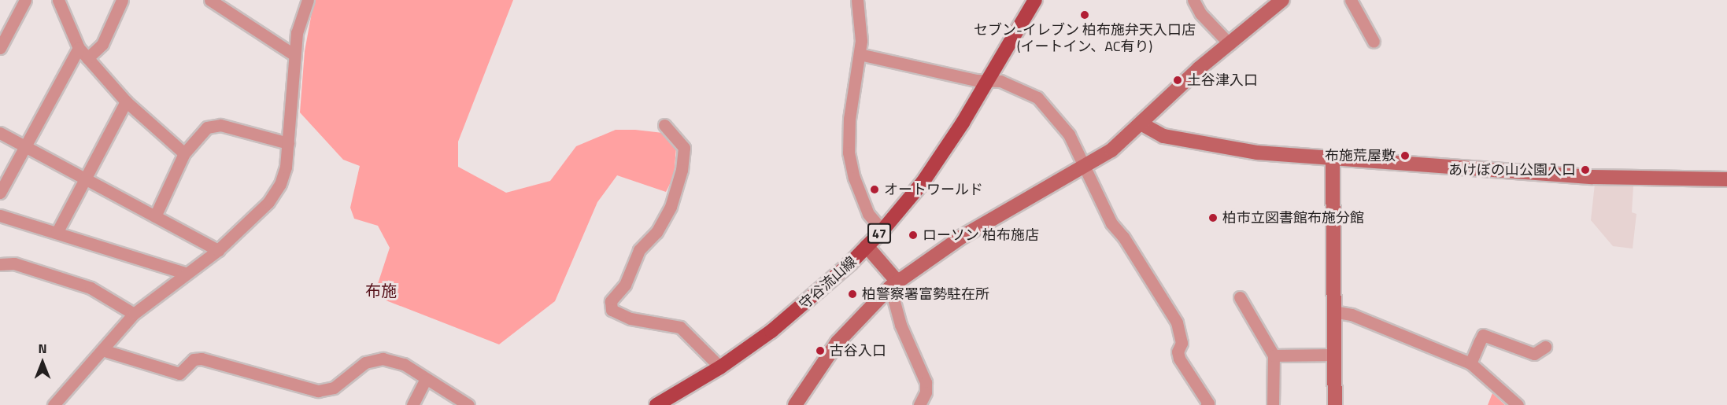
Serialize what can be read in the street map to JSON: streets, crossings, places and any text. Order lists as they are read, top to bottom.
{
  "streets": {
    "main road": ["47", "守谷流山線"]
  },
  "districts": ["布施"],
  "places": [
    "セブン-イレブン 柏布施弁天入口店 (イートイン、AC有り)",
    "土谷津入口",
    "布施荒屋敷",
    "あけぼの山公園入口",
    "オートワールド",
    "柏市立図書館布施分館",
    "ローソン 柏布施店",
    "柏警察署富勢駐在所",
    "古谷入口"
  ],
  "north": "top"
}
